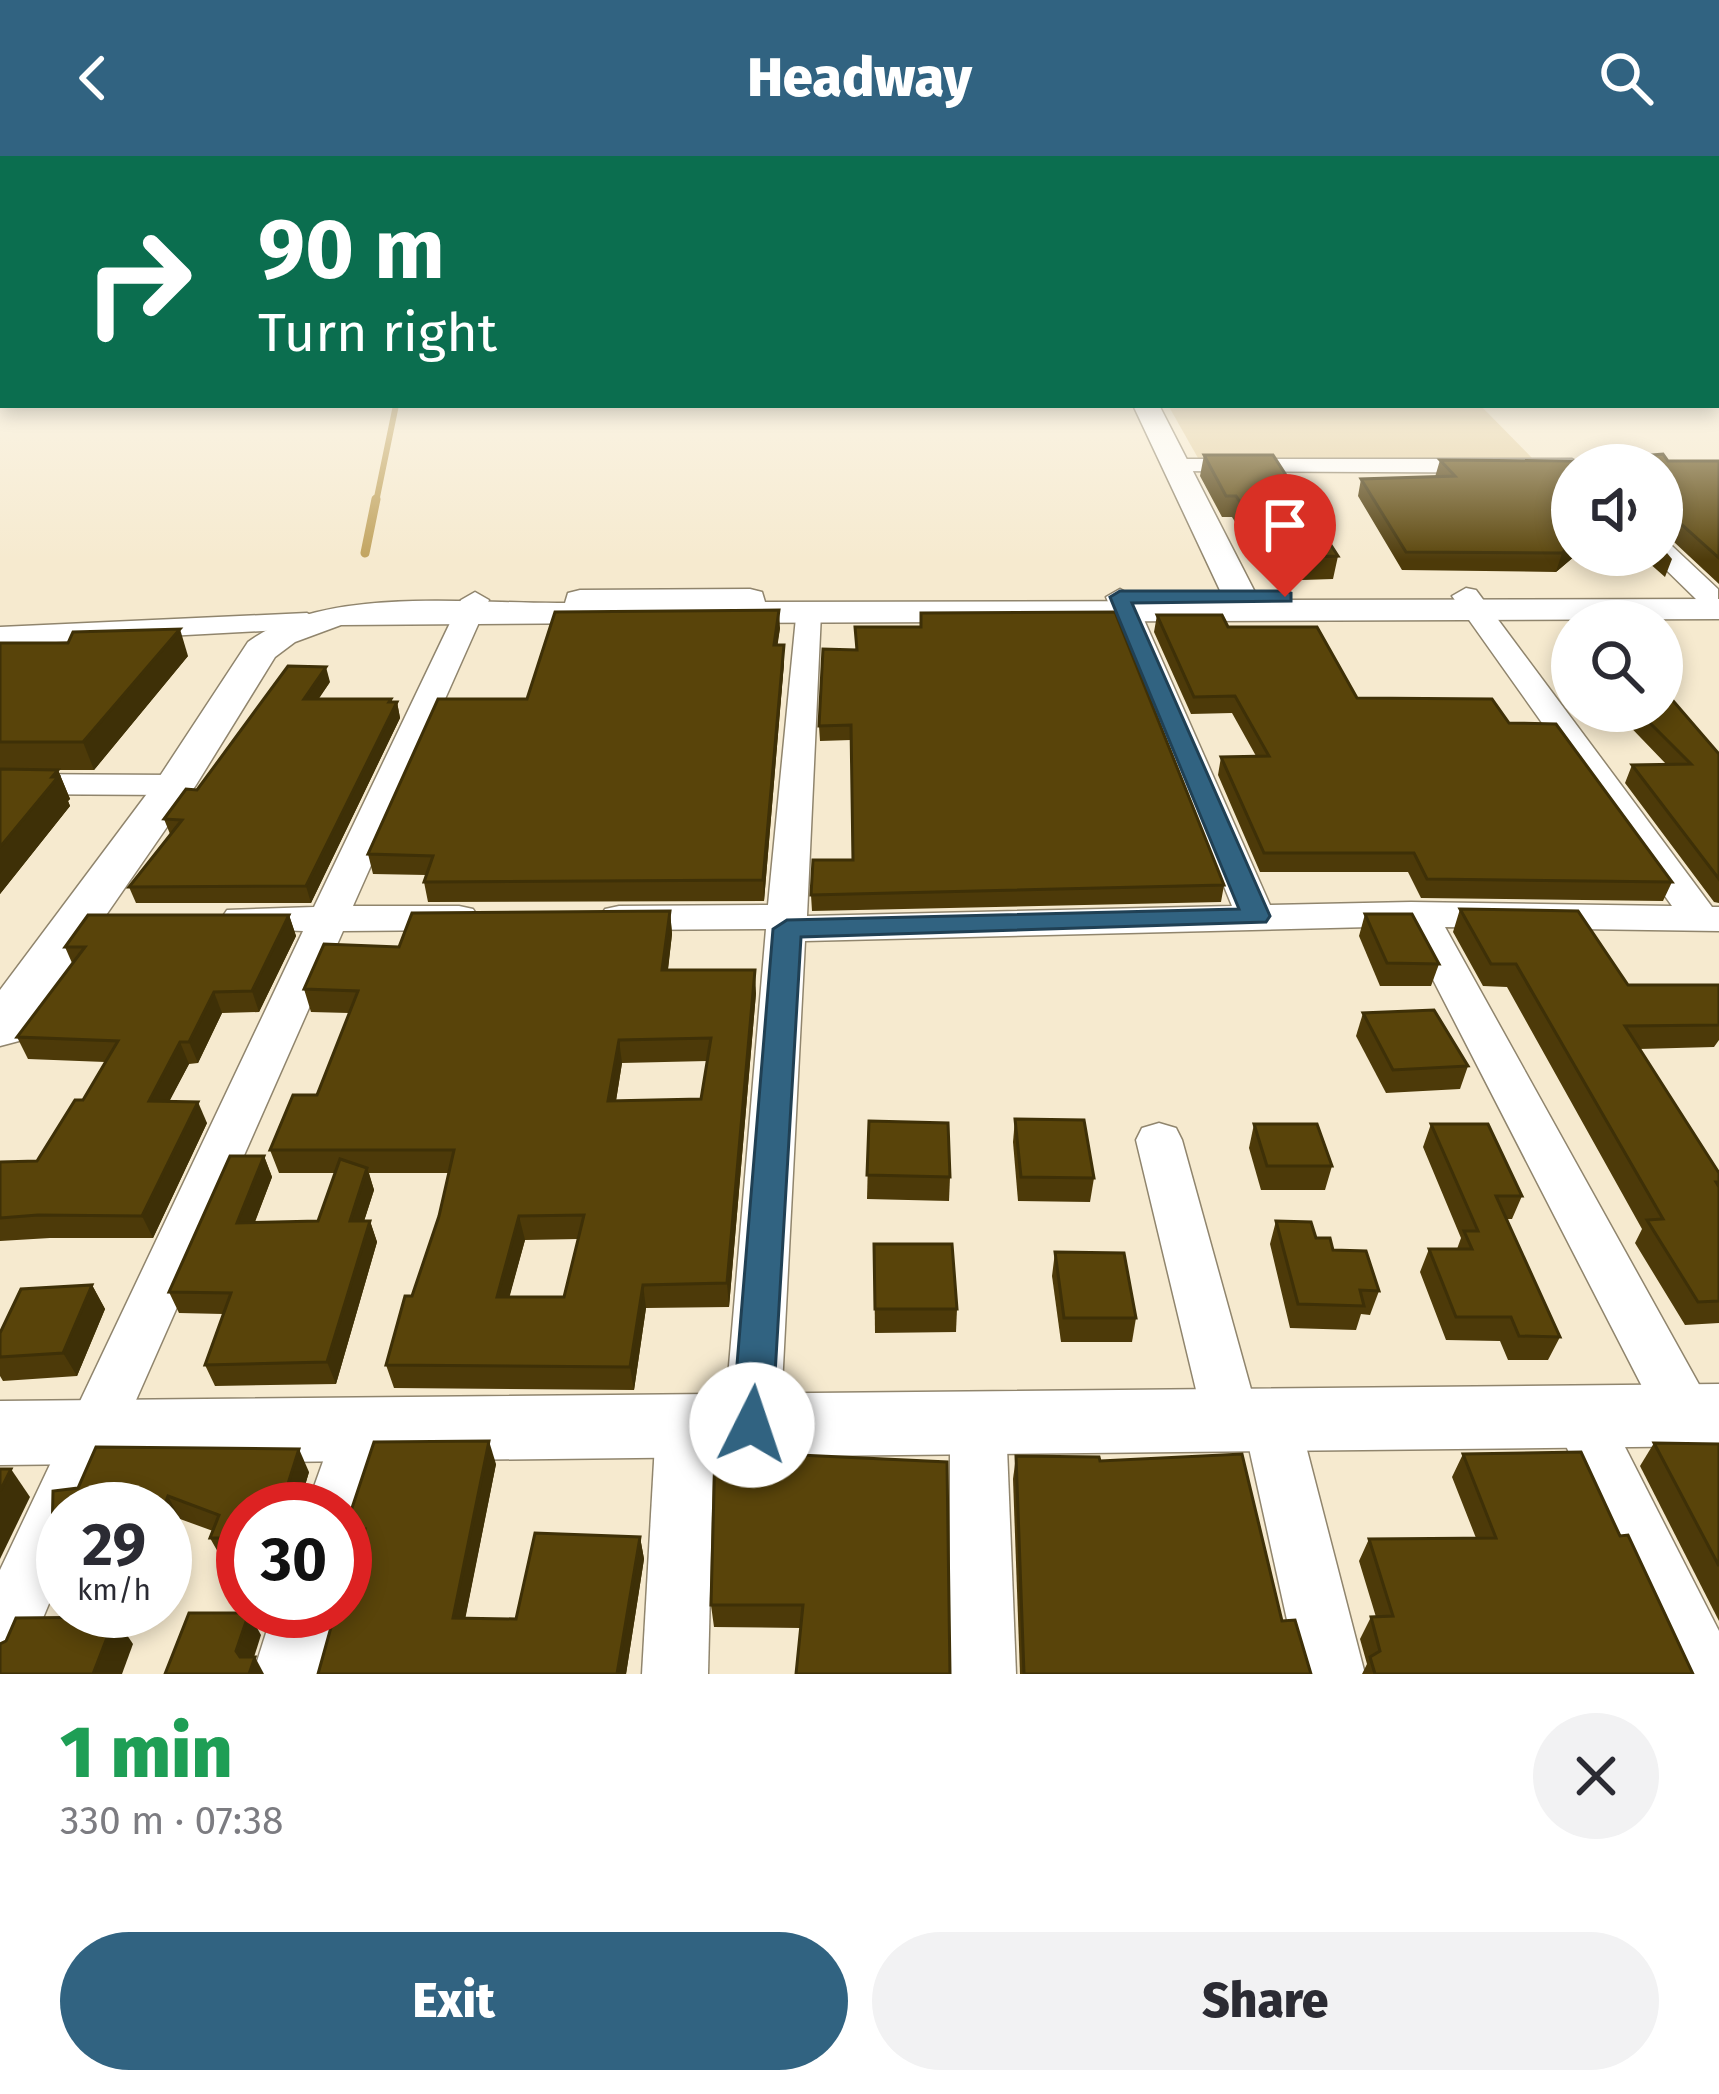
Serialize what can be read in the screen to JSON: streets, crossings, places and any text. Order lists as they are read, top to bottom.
{
  "page": {
    "header": "Headway",
    "turn": ["90 m", "Turn right"],
    "speed": "29 km/h",
    "limit": "30",
    "heading": ["1 min", "330 m · 07:38"],
    "buttons": ["Exit", "Share"]
  }
}
